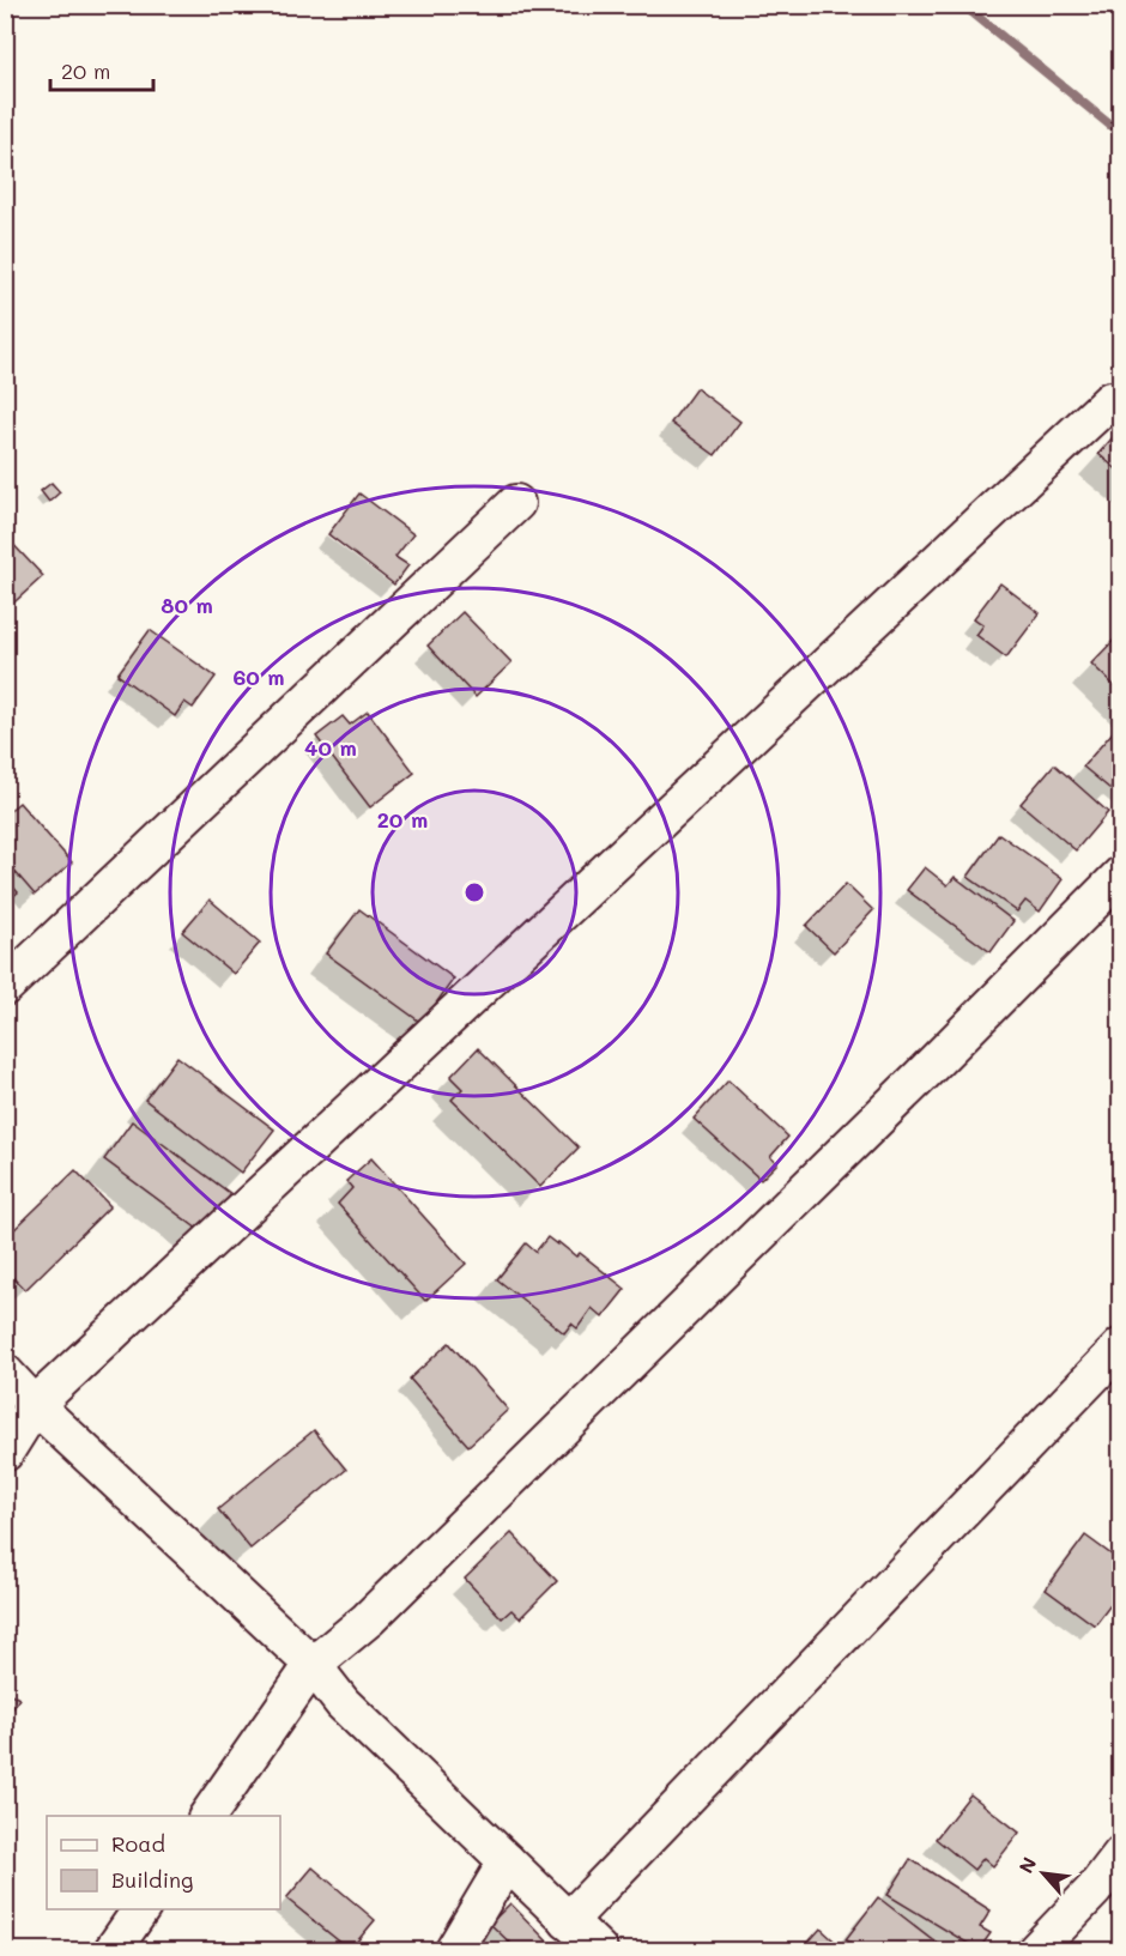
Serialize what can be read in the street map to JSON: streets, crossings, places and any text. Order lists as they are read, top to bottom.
{
  "legend": ["Road", "Building"],
  "scale_bar": "20 m",
  "north": "top left",
  "rings": [
    "80 m",
    "60 m",
    "40 m",
    "20 m"
  ]
}
